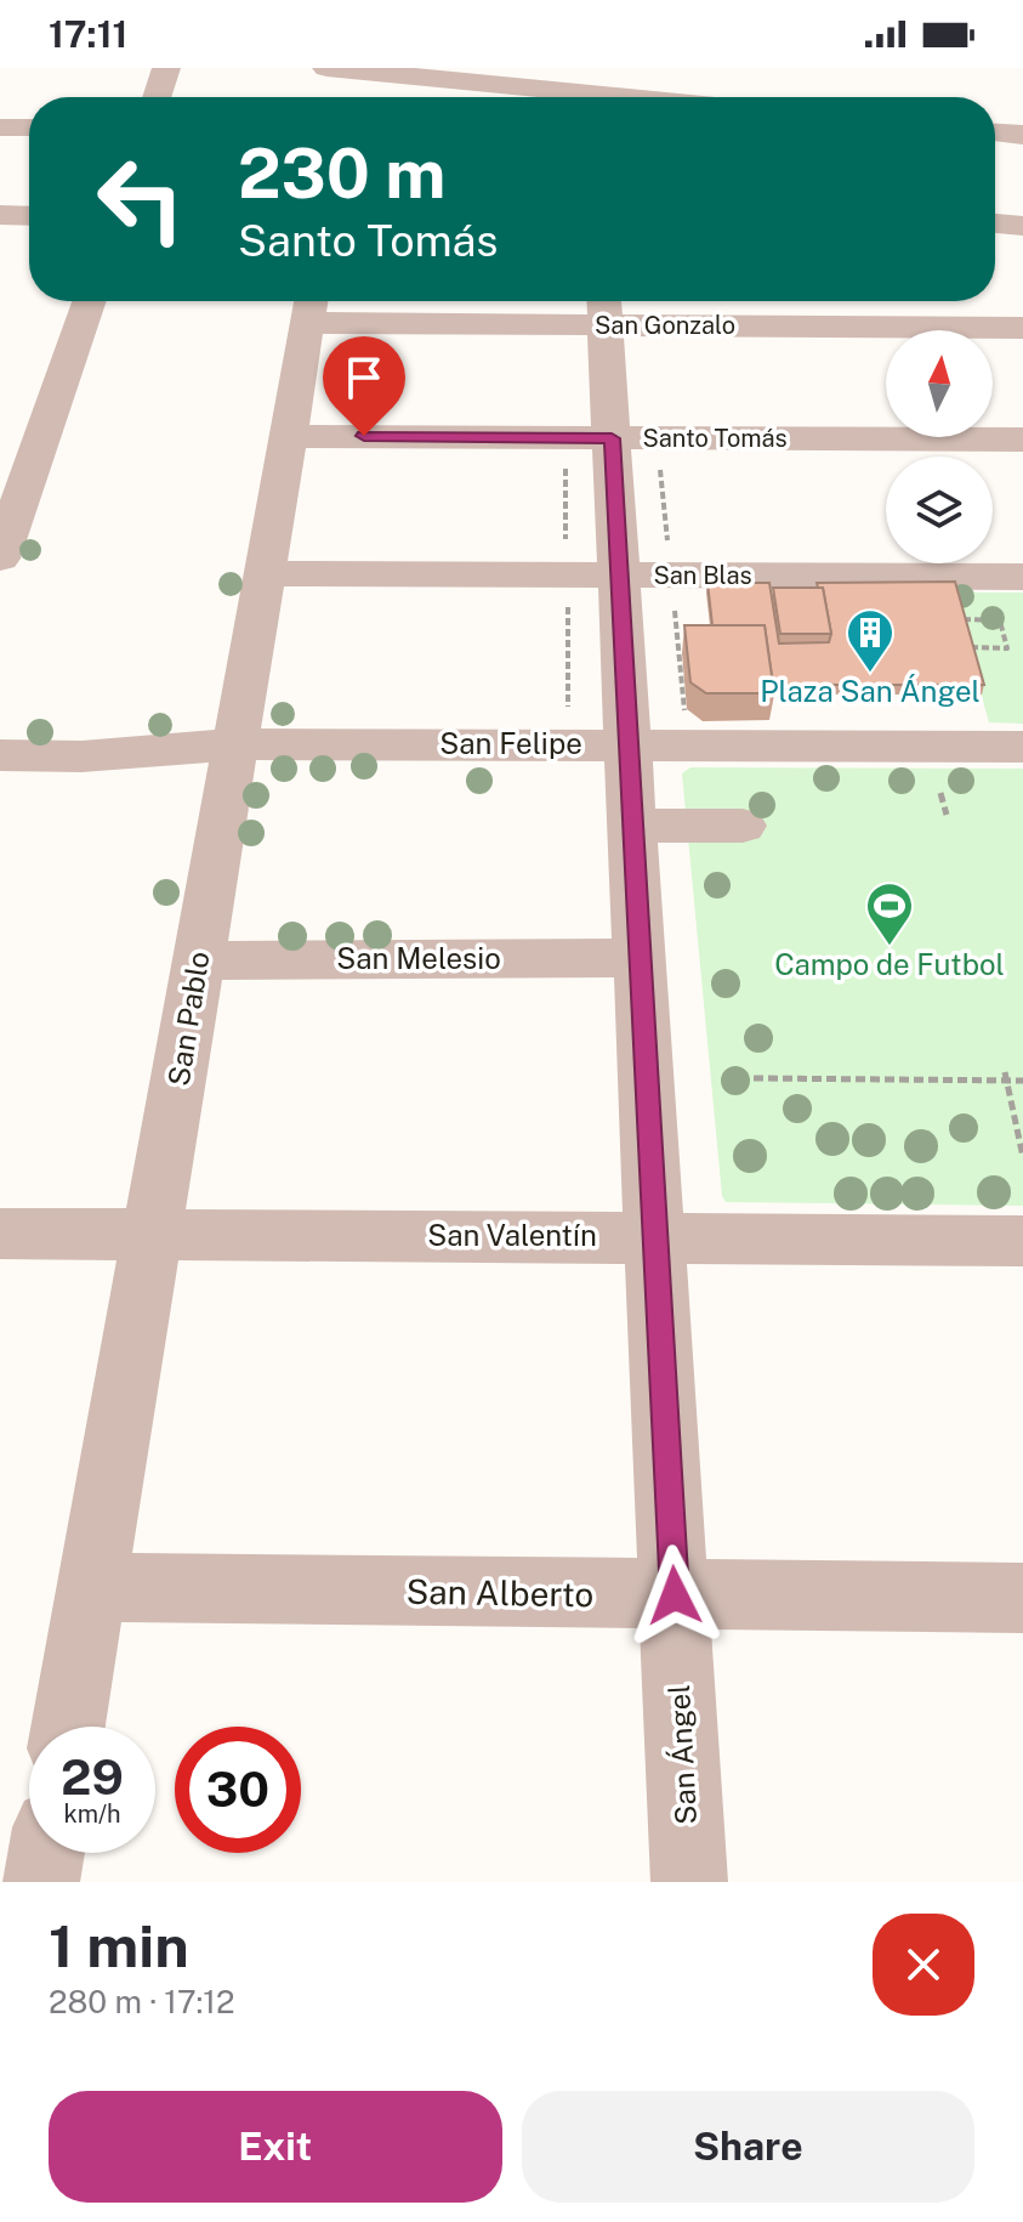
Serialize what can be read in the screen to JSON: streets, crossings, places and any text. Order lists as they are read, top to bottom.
{
  "streets": {
    "street": [
      "San Gonzalo",
      "Santo Tomás",
      "San Blas",
      "San Felipe",
      "San Melesio",
      "San Pablo",
      "San Valentín",
      "San Alberto",
      "San Ángel"
    ]
  },
  "crossings": [
    ["San Gonzalo", "San Pablo"],
    ["San Gonzalo", "San Ángel"],
    ["Santo Tomás", "San Pablo"],
    ["Santo Tomás", "San Ángel"],
    ["San Blas", "San Pablo"],
    ["San Blas", "San Ángel"],
    ["San Felipe", "San Pablo"],
    ["San Felipe", "San Ángel"],
    ["San Melesio", "San Pablo"],
    ["San Melesio", "San Ángel"],
    ["San Pablo", "San Valentín"],
    ["San Pablo", "San Alberto"],
    ["San Valentín", "San Ángel"],
    ["San Alberto", "San Ángel"]
  ],
  "places": {
    "building": ["Plaza San Ángel"],
    "sports": ["Campo de Futbol"]
  },
  "north": "top",
  "page": {
    "status": "17:11",
    "turn": ["230 m", "Santo Tomás"],
    "speed": "29 km/h",
    "limit": "30",
    "heading": ["1 min", "280 m · 17:12"],
    "buttons": ["Exit", "Share"]
  }
}
